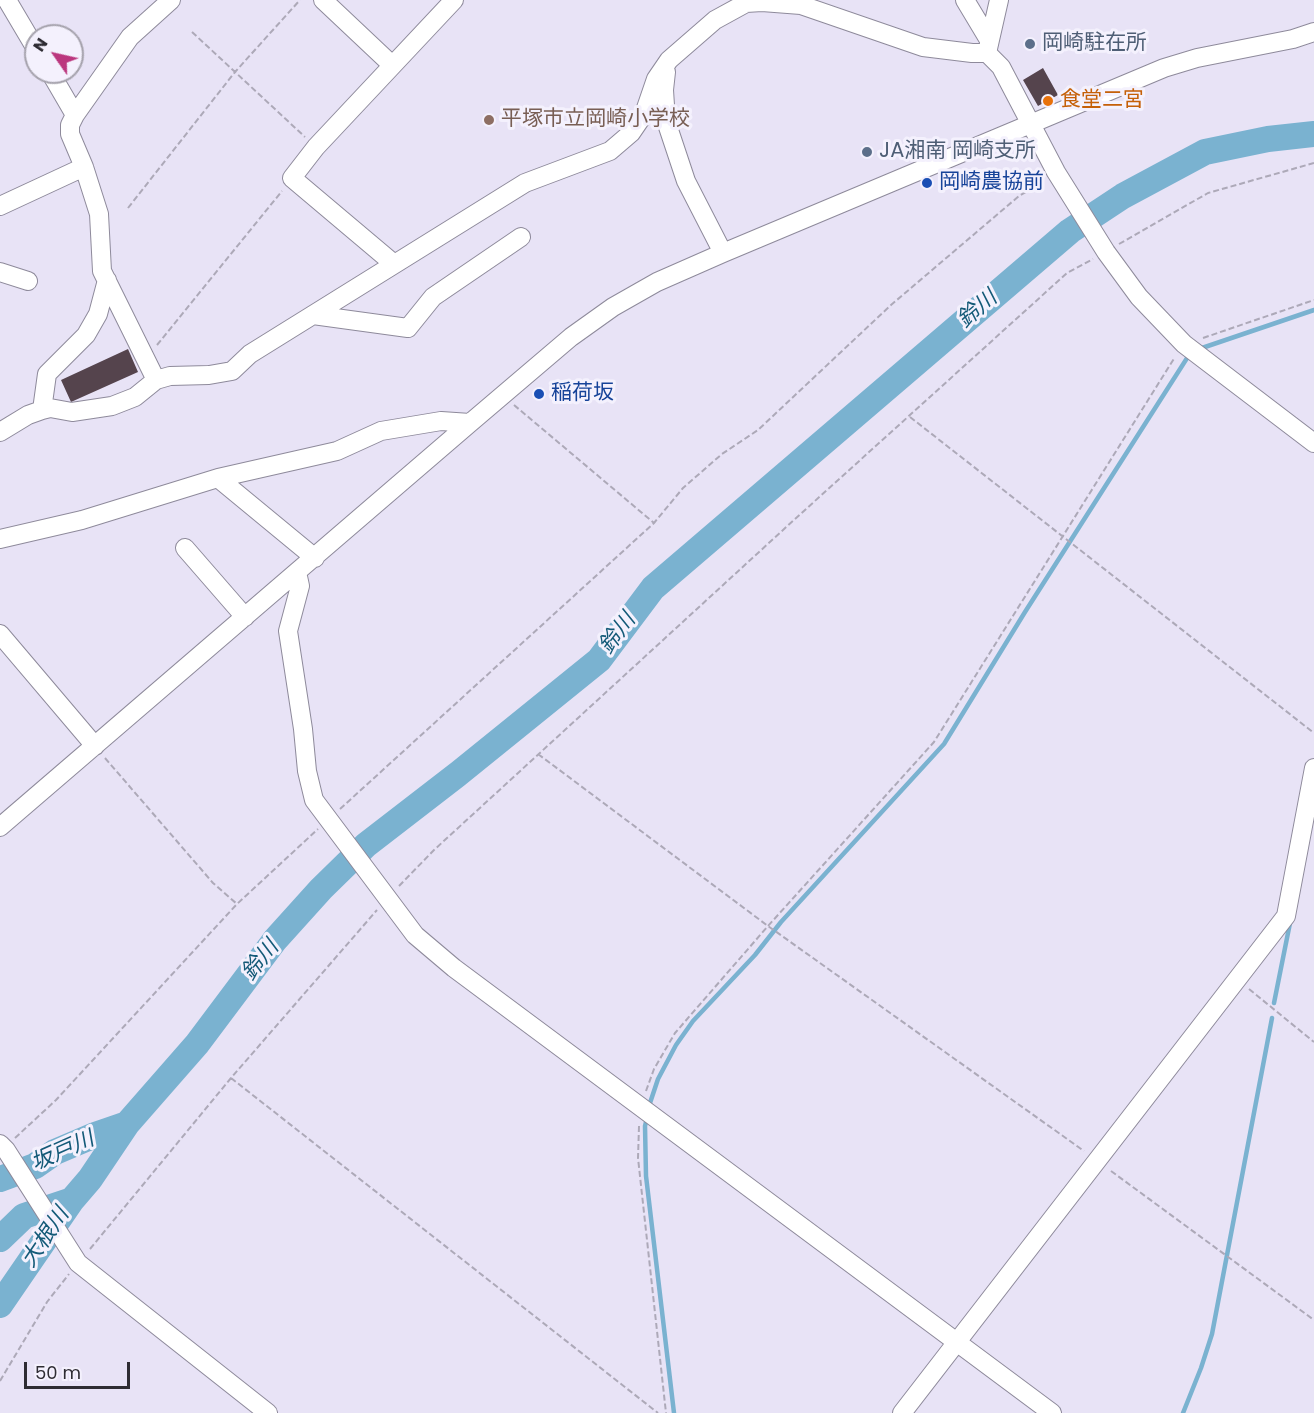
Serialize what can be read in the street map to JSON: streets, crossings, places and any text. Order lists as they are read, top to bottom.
{
  "water": ["鈴川", "坂戸川", "大根川"],
  "places": [
    "岡崎駐在所",
    "食堂二宮",
    "平塚市立岡崎小学校",
    "JA湘南 岡崎支所",
    "岡崎農協前",
    "稲荷坂"
  ],
  "scale_bar": "50 m",
  "north": "top left"
}
